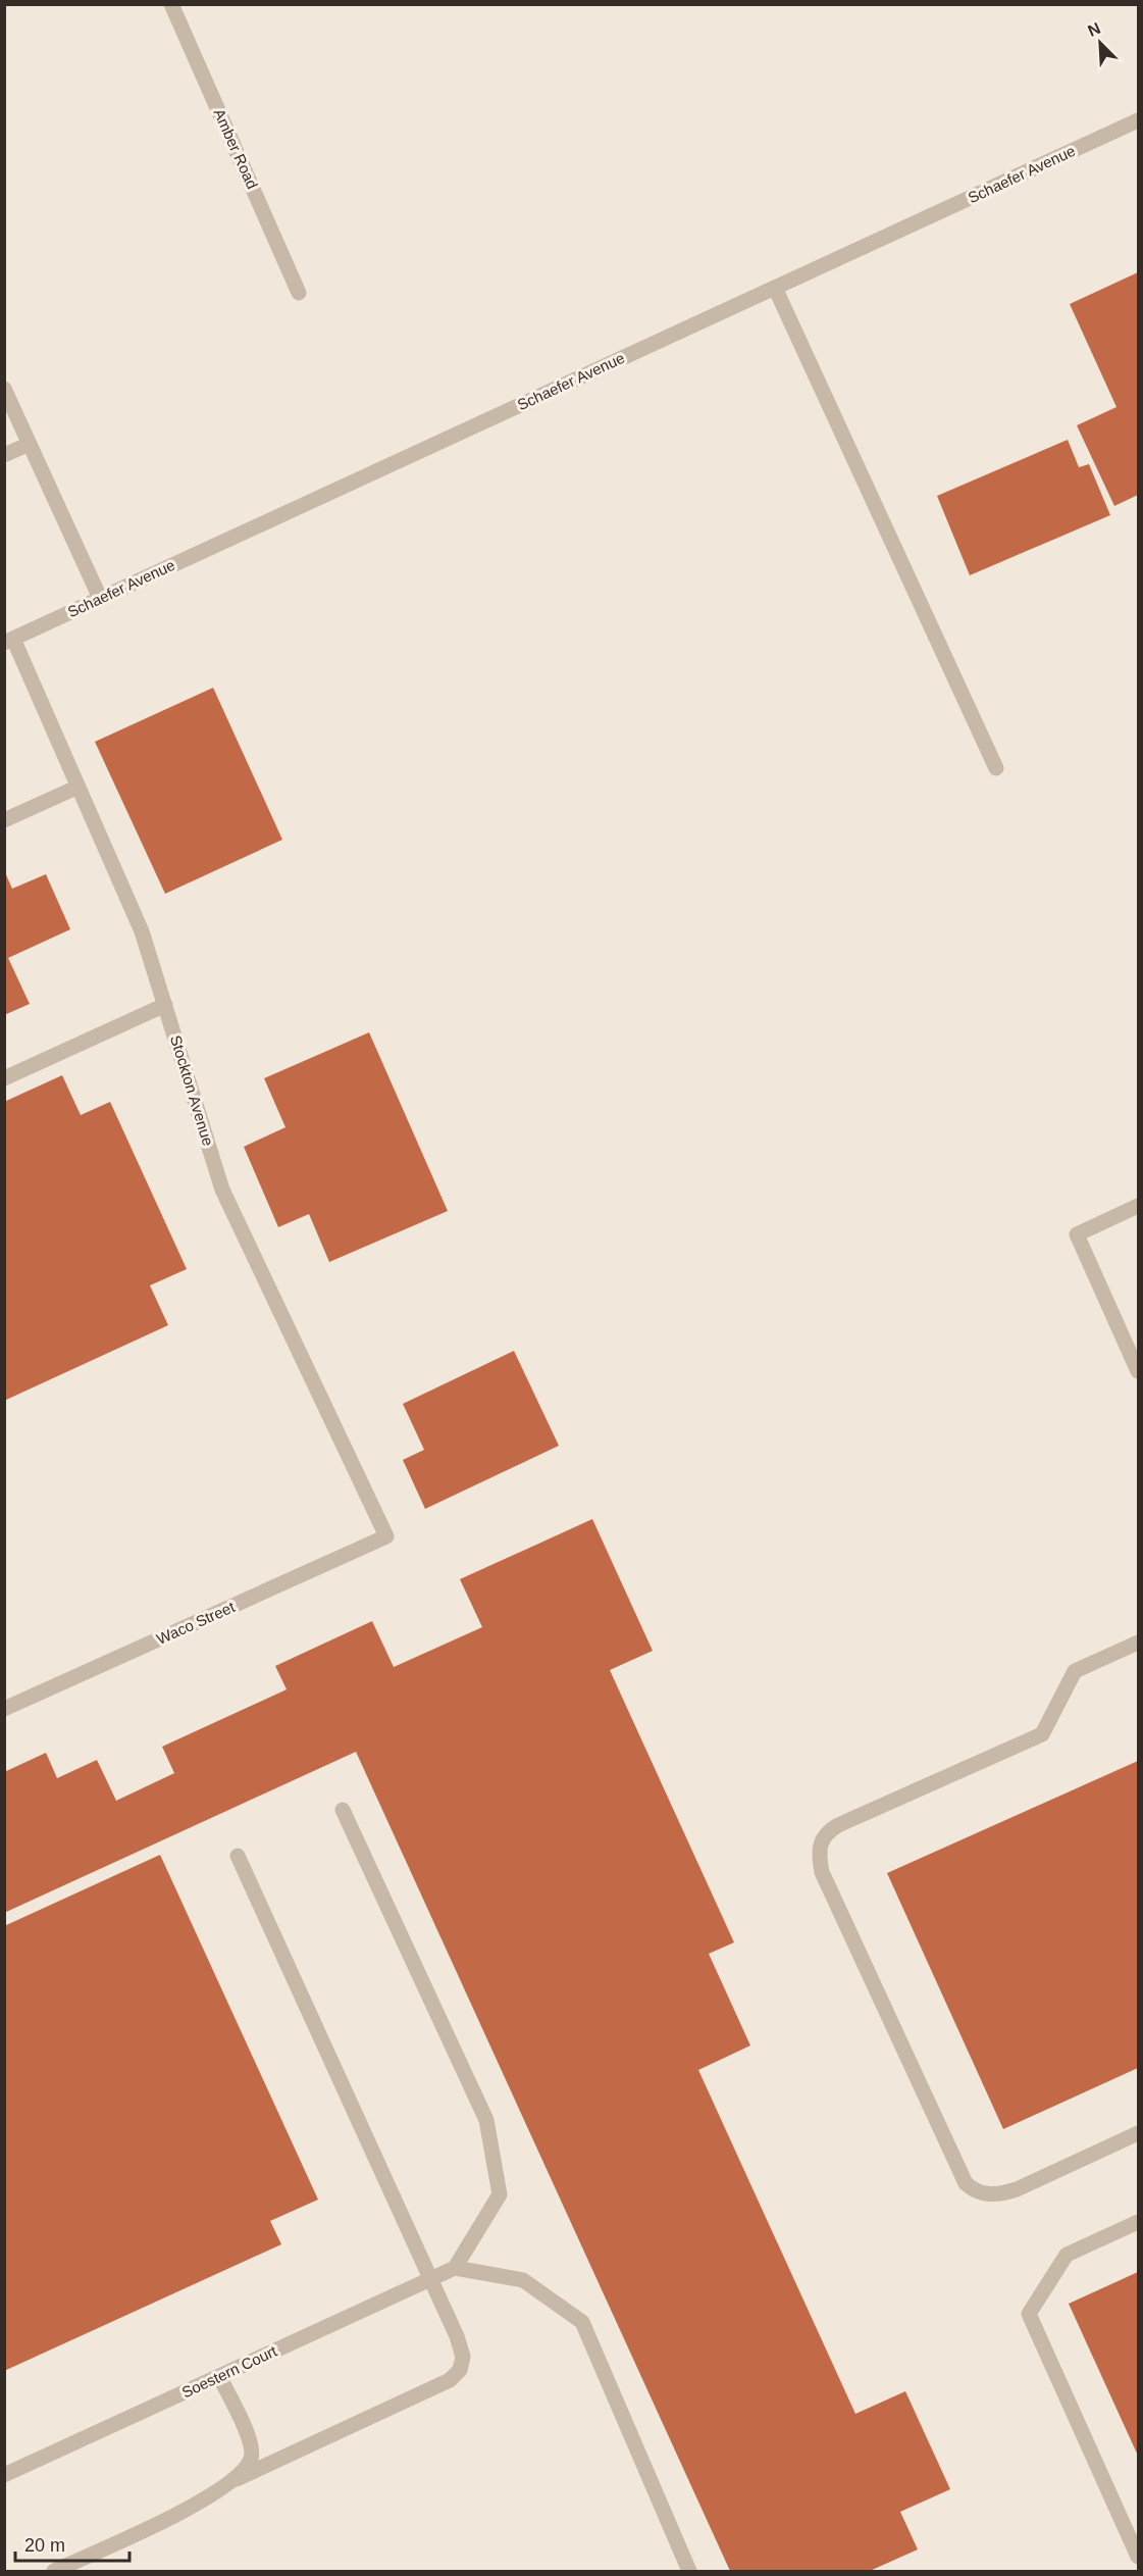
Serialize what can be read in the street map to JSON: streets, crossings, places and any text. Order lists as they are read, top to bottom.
{
  "streets": {
    "street": [
      "Amber Road",
      "Schaefer Avenue",
      "Stockton Avenue",
      "Waco Street",
      "Soestern Court"
    ]
  },
  "crossings": [
    ["Schaefer Avenue", "Stockton Avenue"],
    ["Stockton Avenue", "Waco Street"]
  ],
  "scale_bar": "20 m",
  "north": "top left"
}
